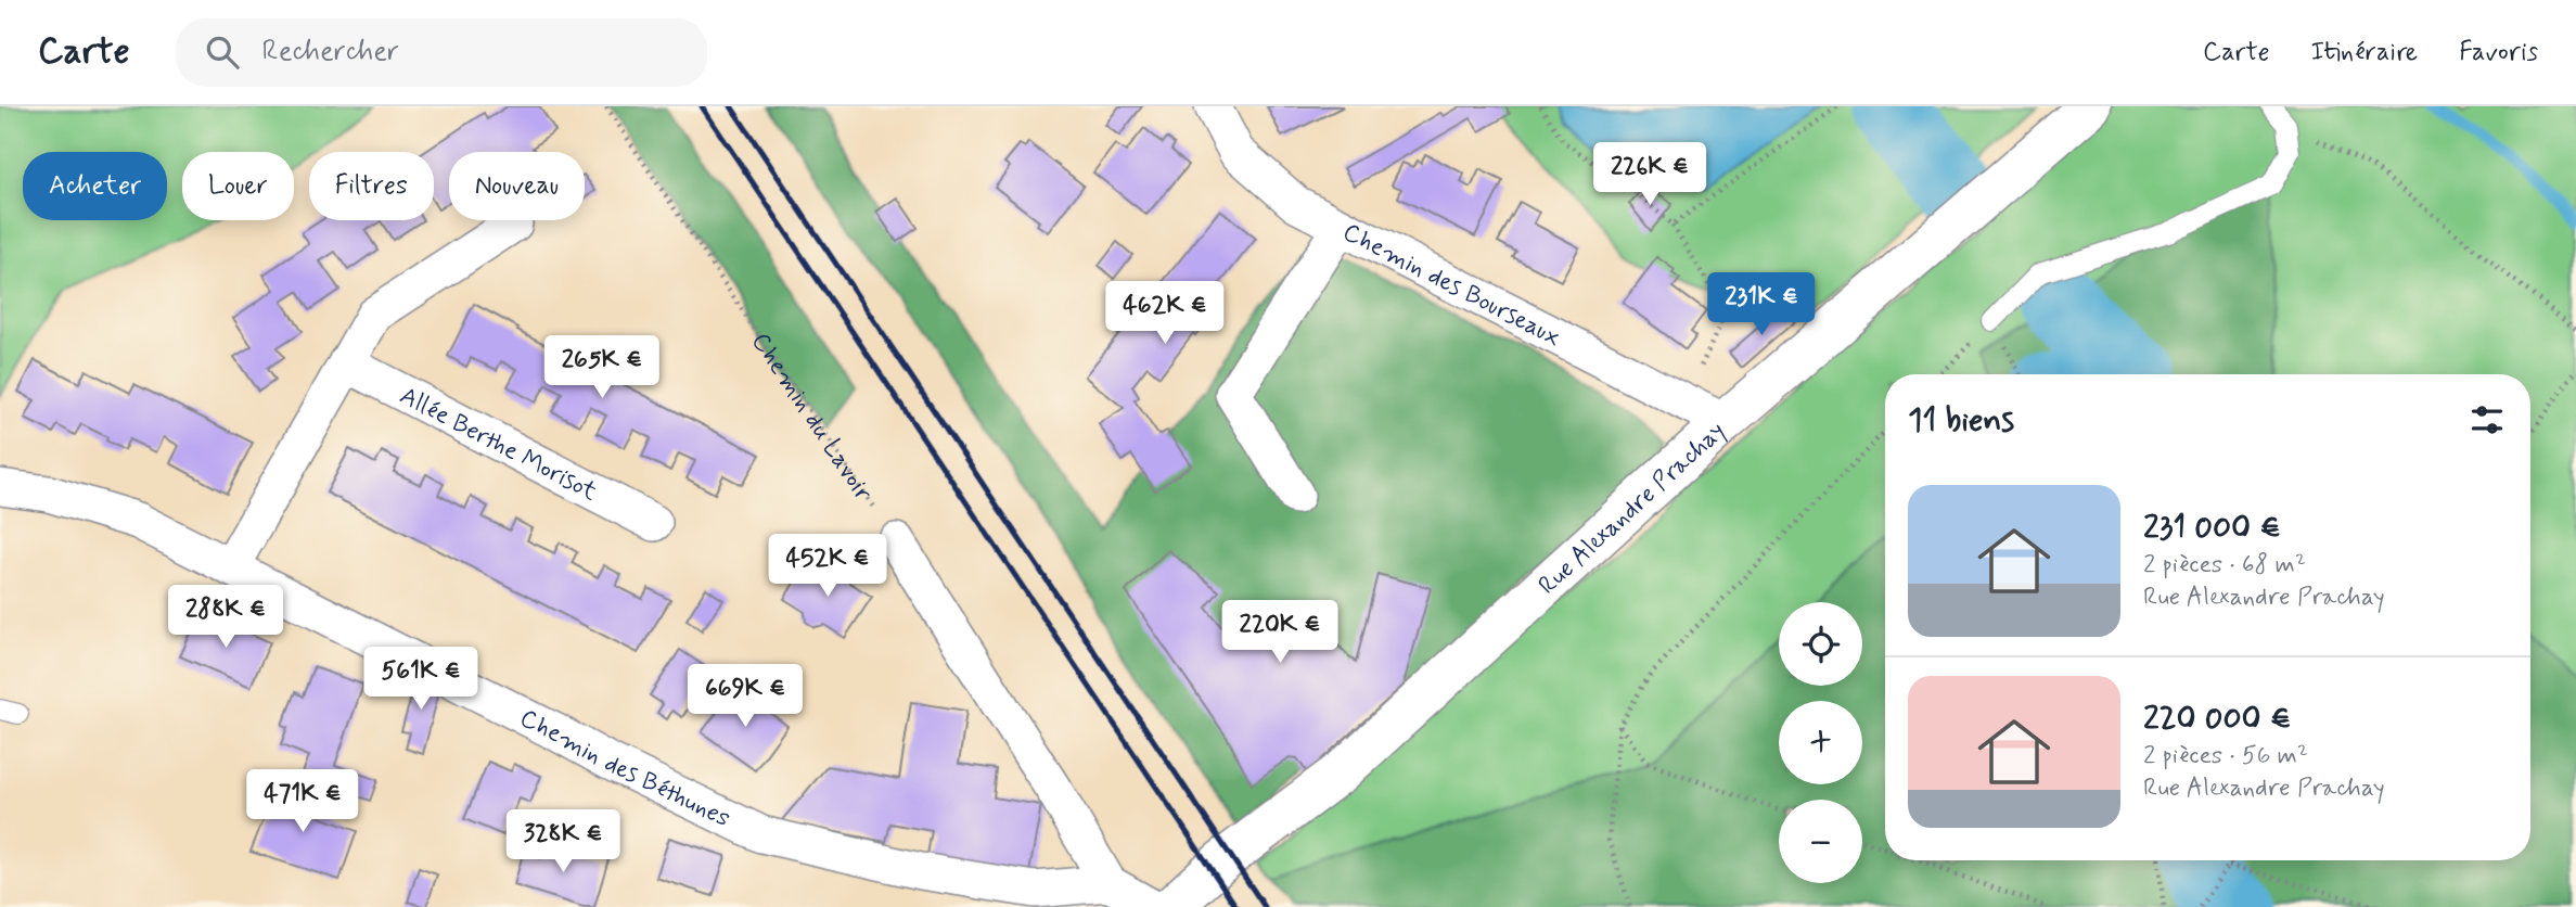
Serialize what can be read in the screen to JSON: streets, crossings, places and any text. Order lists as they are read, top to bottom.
{
  "streets": {
    "street": [
      "Chemin des Bourseaux",
      "Allée Berthe Morisot",
      "Rue Alexandre Prachay",
      "Chemin des Béthunes"
    ],
    "path": ["Chemin du Lavoir"]
  },
  "crossings": [
    ["Chemin des Bourseaux", "Rue Alexandre Prachay"]
  ],
  "page": {
    "header": "Carte",
    "search": "Rechercher",
    "nav": ["Carte", "Itinéraire", "Favoris"],
    "price": [
      "226K €",
      "231K €",
      "462K €",
      "265K €",
      "452K €",
      "288K €",
      "220K €",
      "561K €",
      "669K €",
      "471K €",
      "328K €"
    ],
    "chip": [
      "Acheter",
      "Louer",
      "Filtres",
      "Nouveau"
    ],
    "heading": "11 biens",
    "list": [
      {
        "name": "231 000 €",
        "note": "2 pièces · 68 m² · Rue Alexandre Prachay"
      },
      {
        "name": "220 000 €",
        "note": "2 pièces · 56 m² · Rue Alexandre Prachay"
      }
    ],
    "map_buttons": ["+", "−"]
  }
}
